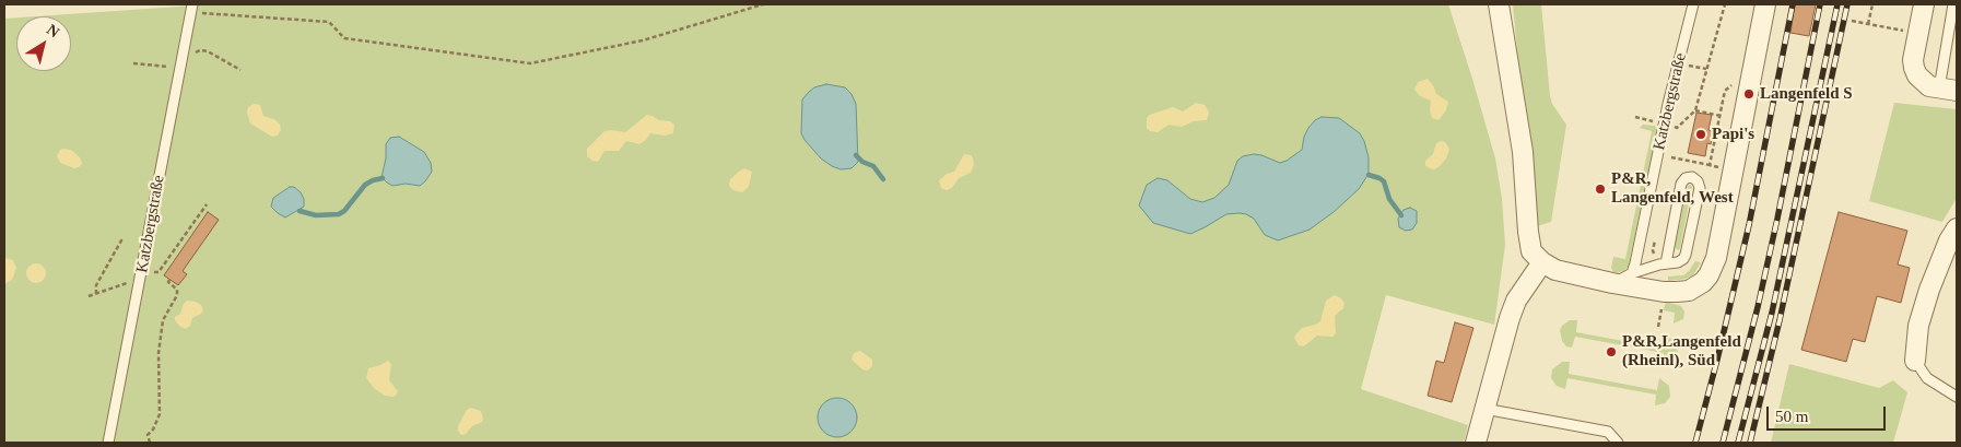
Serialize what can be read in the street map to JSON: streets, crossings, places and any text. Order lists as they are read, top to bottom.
{
  "streets": {
    "lane": ["Katzbergstraße"]
  },
  "places": [
    "Langenfeld S",
    "Papi's",
    "P&R, Langenfeld, West",
    "P&R,Langenfeld (Rheinl), Süd"
  ],
  "scale_bar": "50 m",
  "north": "top right"
}
